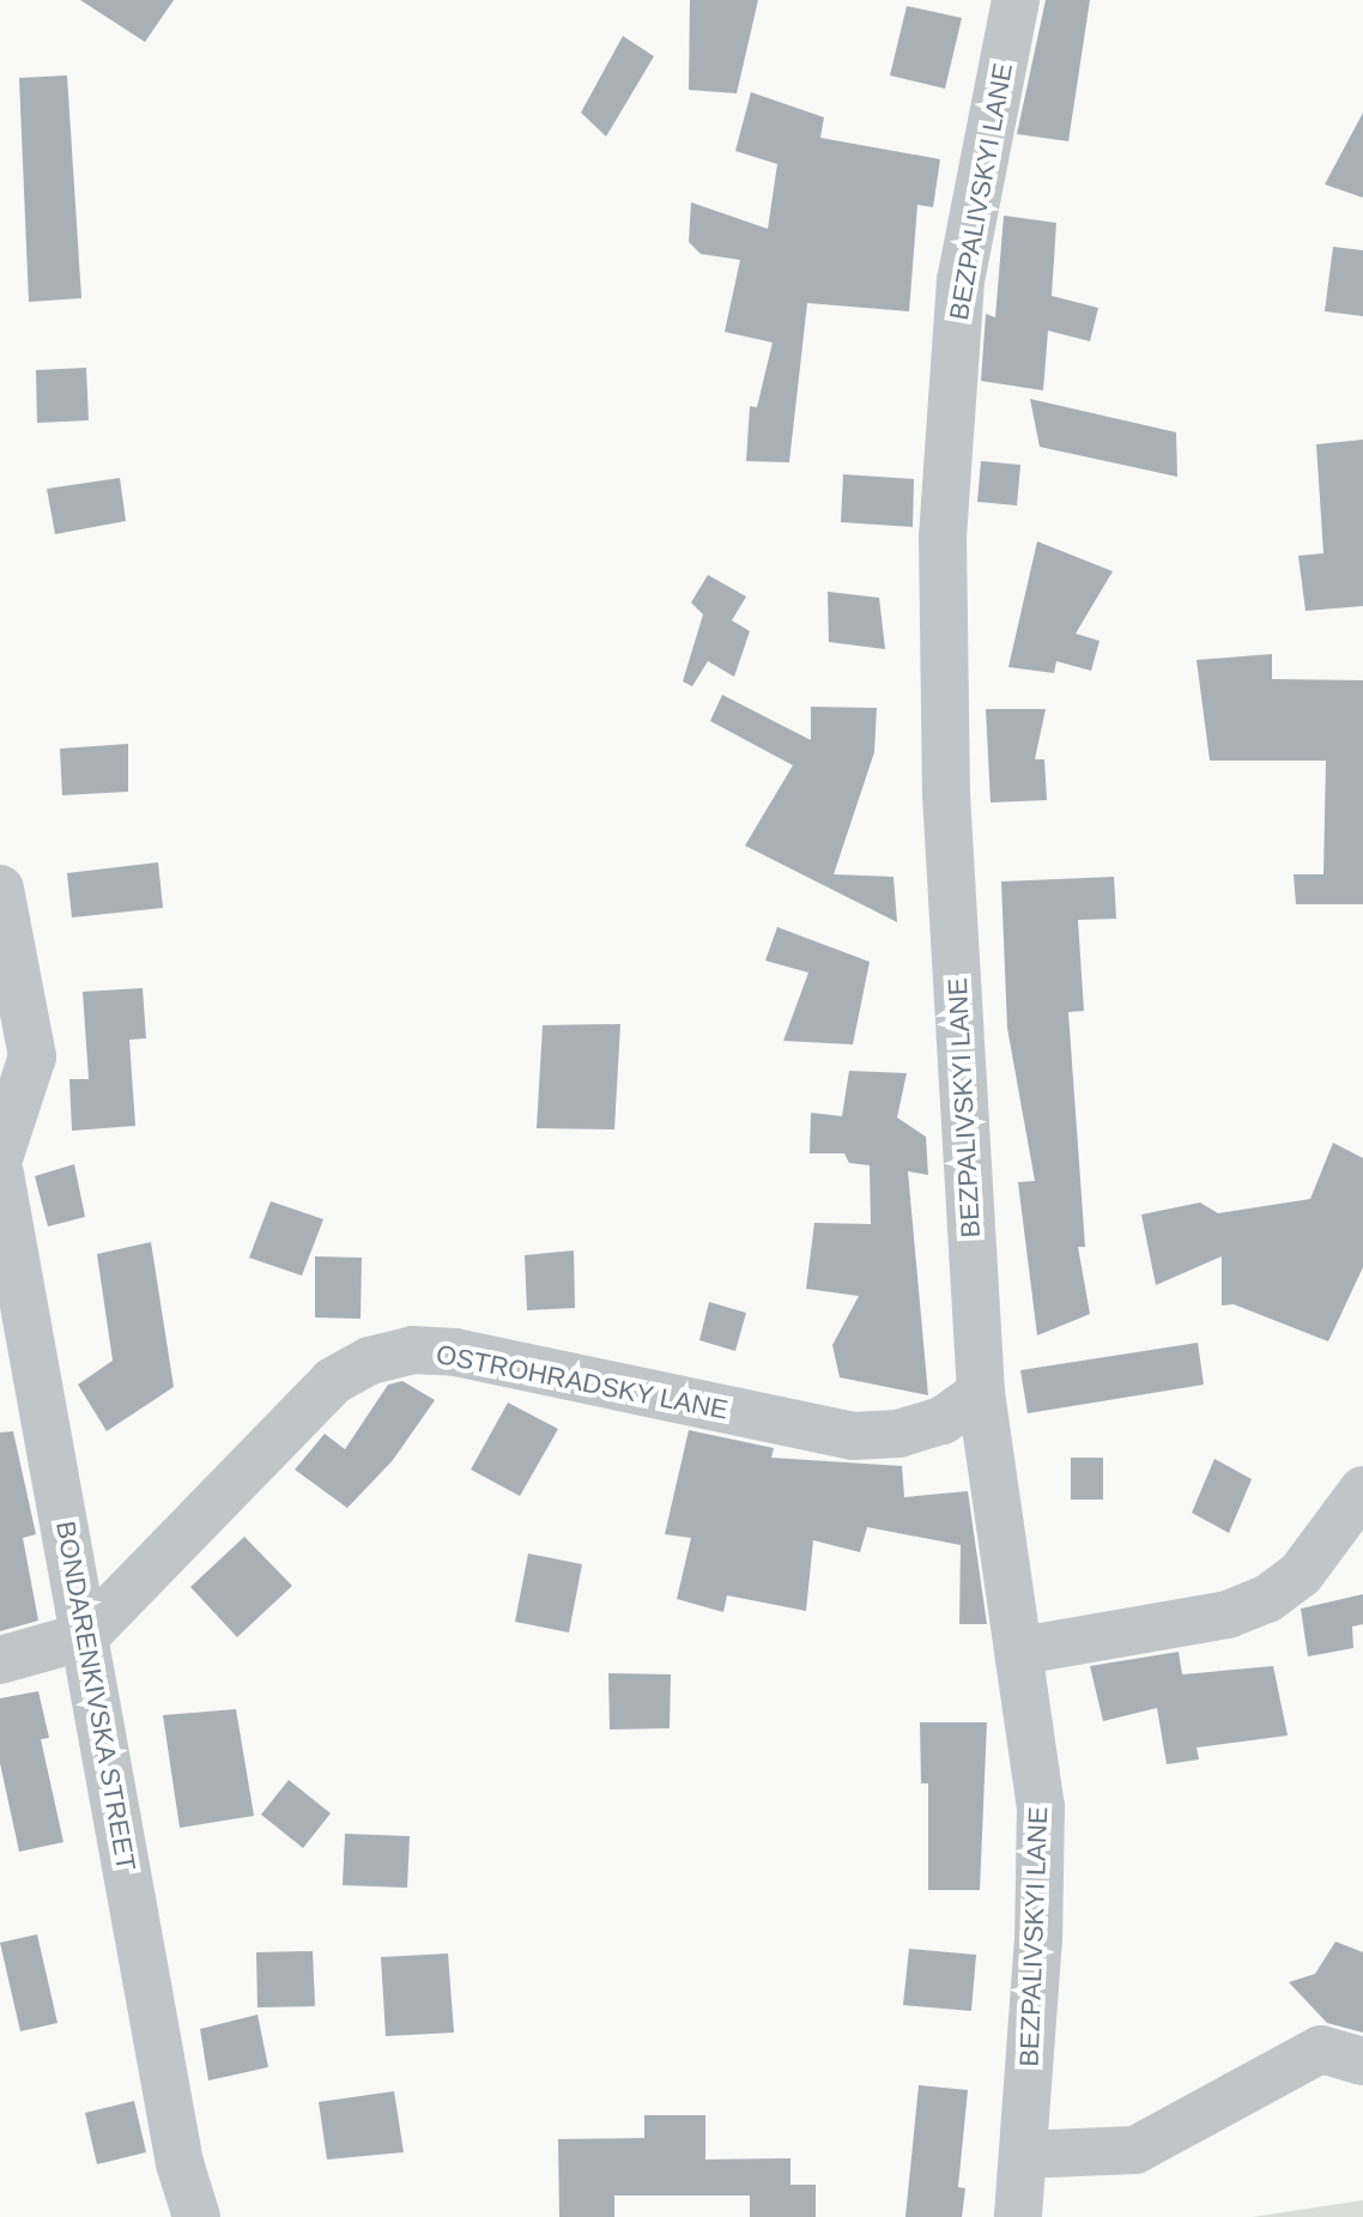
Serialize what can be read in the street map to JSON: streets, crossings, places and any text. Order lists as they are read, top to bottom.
{
  "streets": {
    "street": ["BEZPALIVSKYI LANE", "OSTROHRADSKY LANE", "BONDARENKIVSKA STREET"]
  },
  "crossings": [
    ["BEZPALIVSKYI LANE", "OSTROHRADSKY LANE"],
    ["OSTROHRADSKY LANE", "BONDARENKIVSKA STREET"]
  ]
}
